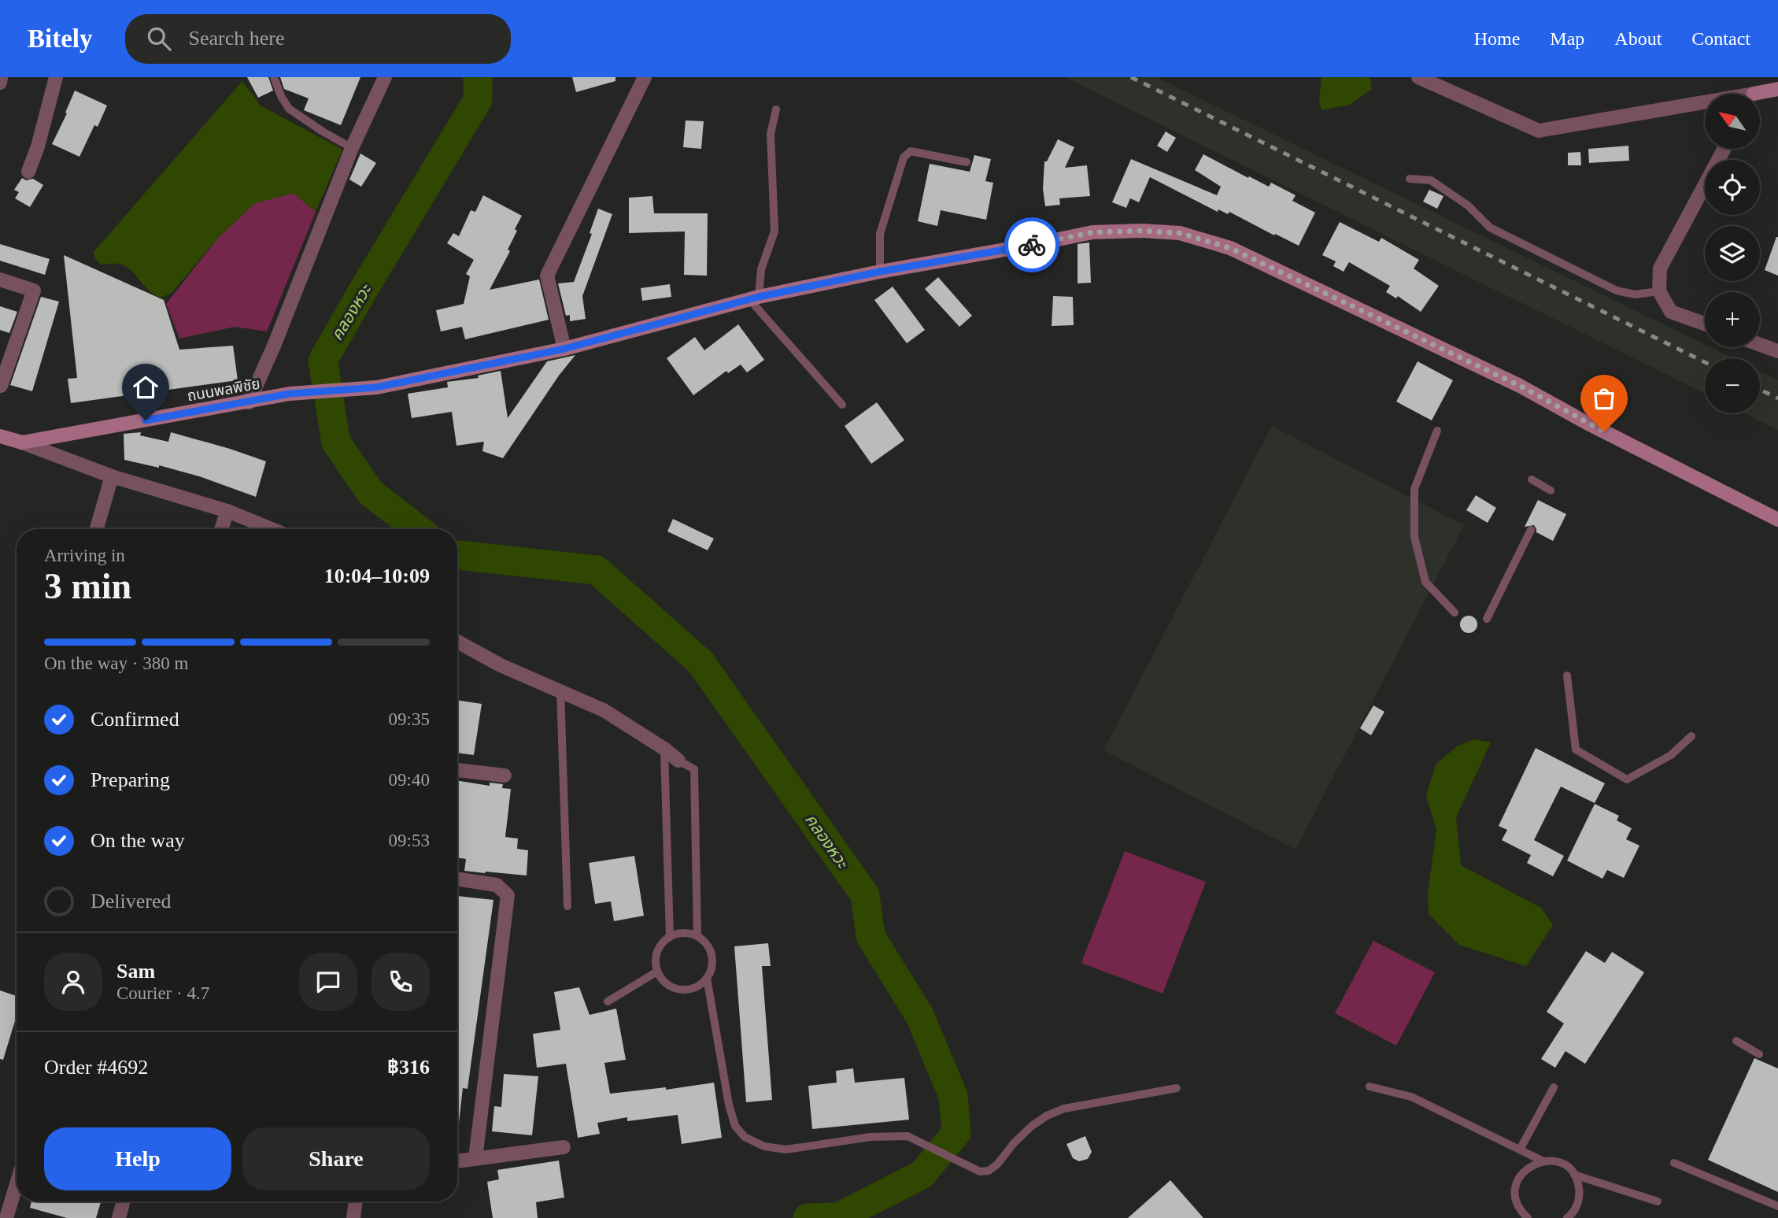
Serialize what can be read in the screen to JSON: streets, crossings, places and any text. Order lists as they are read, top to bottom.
{
  "streets": {
    "street": ["ถนนพลพิชัย"]
  },
  "water": ["คลองหวะ"],
  "north": "top left",
  "page": {
    "header": "Bitely",
    "search": "Search here",
    "nav": [
      "Home",
      "Map",
      "About",
      "Contact"
    ],
    "map_buttons": ["+", "−"],
    "heading": ["3 min", "Arriving in", "10:04–10:09"],
    "panel": [
      "Sam",
      "Courier · 4.7",
      "Order #4692",
      "฿316"
    ],
    "bar": "On the way · 380 m",
    "list": [
      ["Confirmed", "09:35"],
      ["Preparing", "09:40"],
      ["On the way", "09:53"],
      "Delivered"
    ],
    "buttons": ["Help", "Share"]
  }
}
